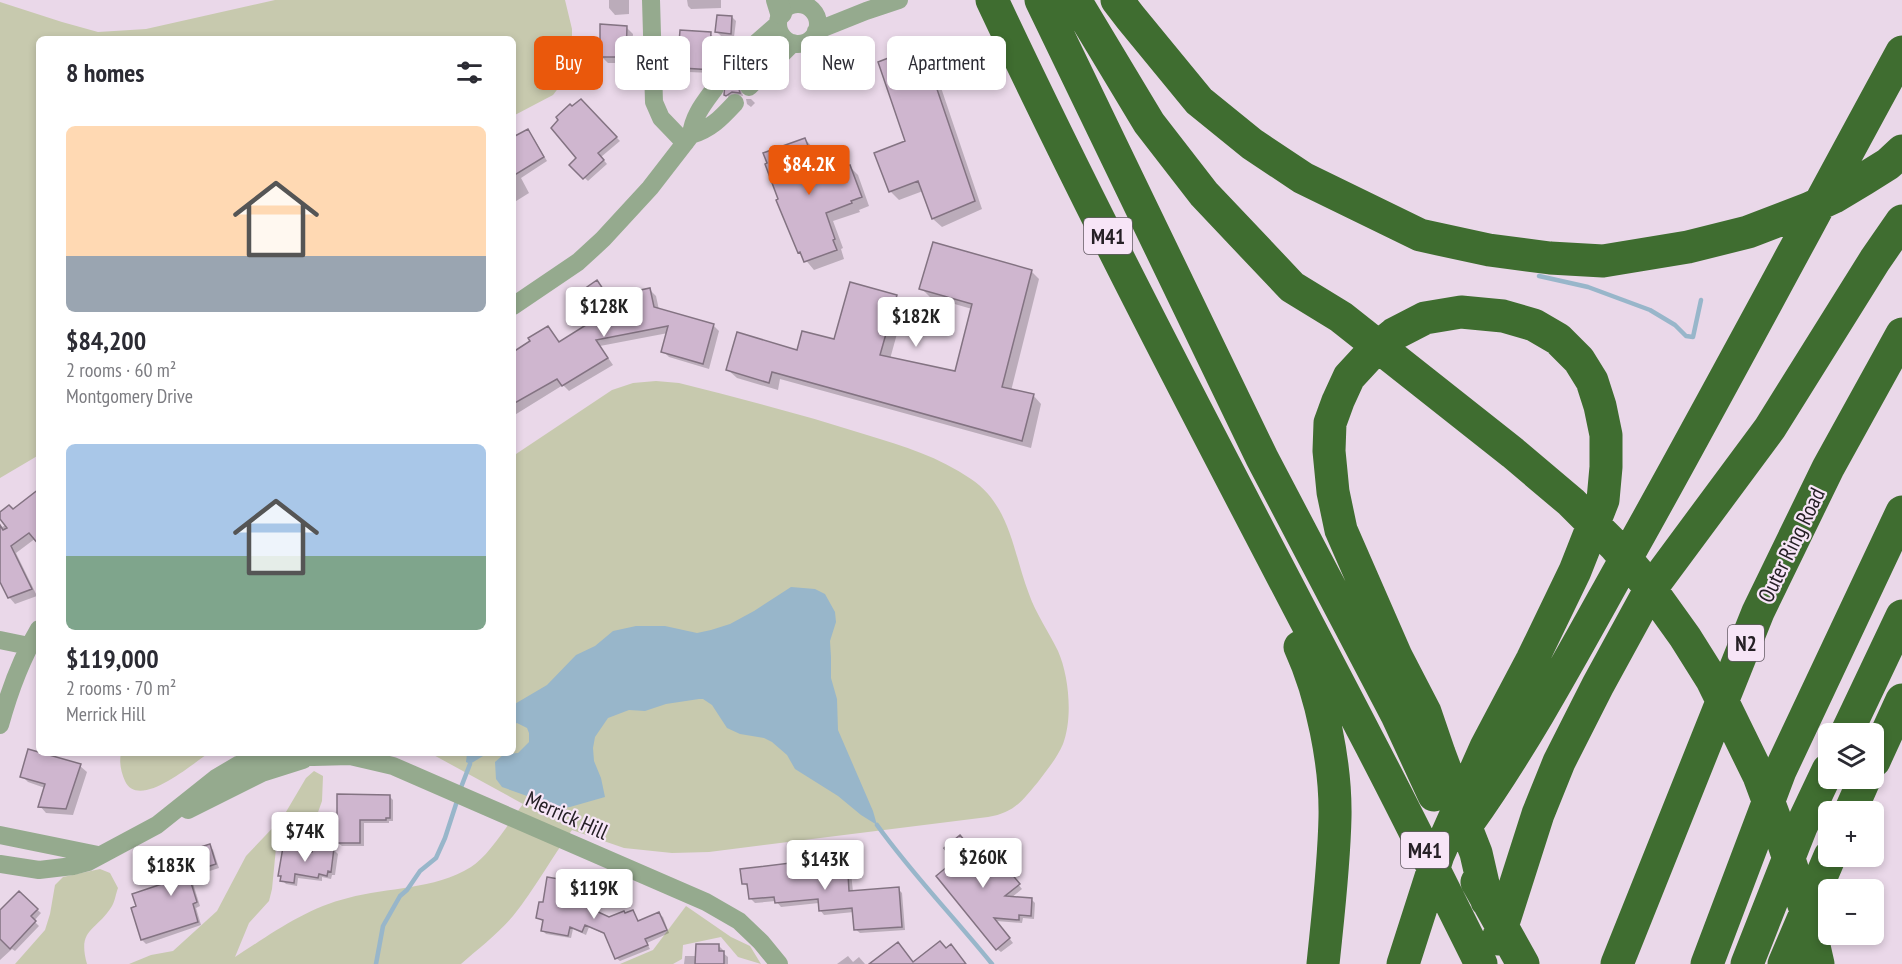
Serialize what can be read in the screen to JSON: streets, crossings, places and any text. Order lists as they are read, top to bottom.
{
  "streets": {
    "highway": ["M41", "Outer Ring Road", "N2"],
    "street": ["Merrick Hill"]
  },
  "page": {
    "chip": [
      "Buy",
      "Rent",
      "Filters",
      "New",
      "Apartment"
    ],
    "heading": "8 homes",
    "list": [
      {
        "name": "$84,200",
        "note": "2 rooms · 60 m² · Montgomery Drive"
      },
      {
        "name": "$119,000",
        "note": "2 rooms · 70 m² · Merrick Hill"
      }
    ],
    "price": [
      "$84.2K",
      "$128K",
      "$182K",
      "$74K",
      "$260K",
      "$143K",
      "$183K",
      "$119K"
    ],
    "map_buttons": ["+", "−"]
  }
}
